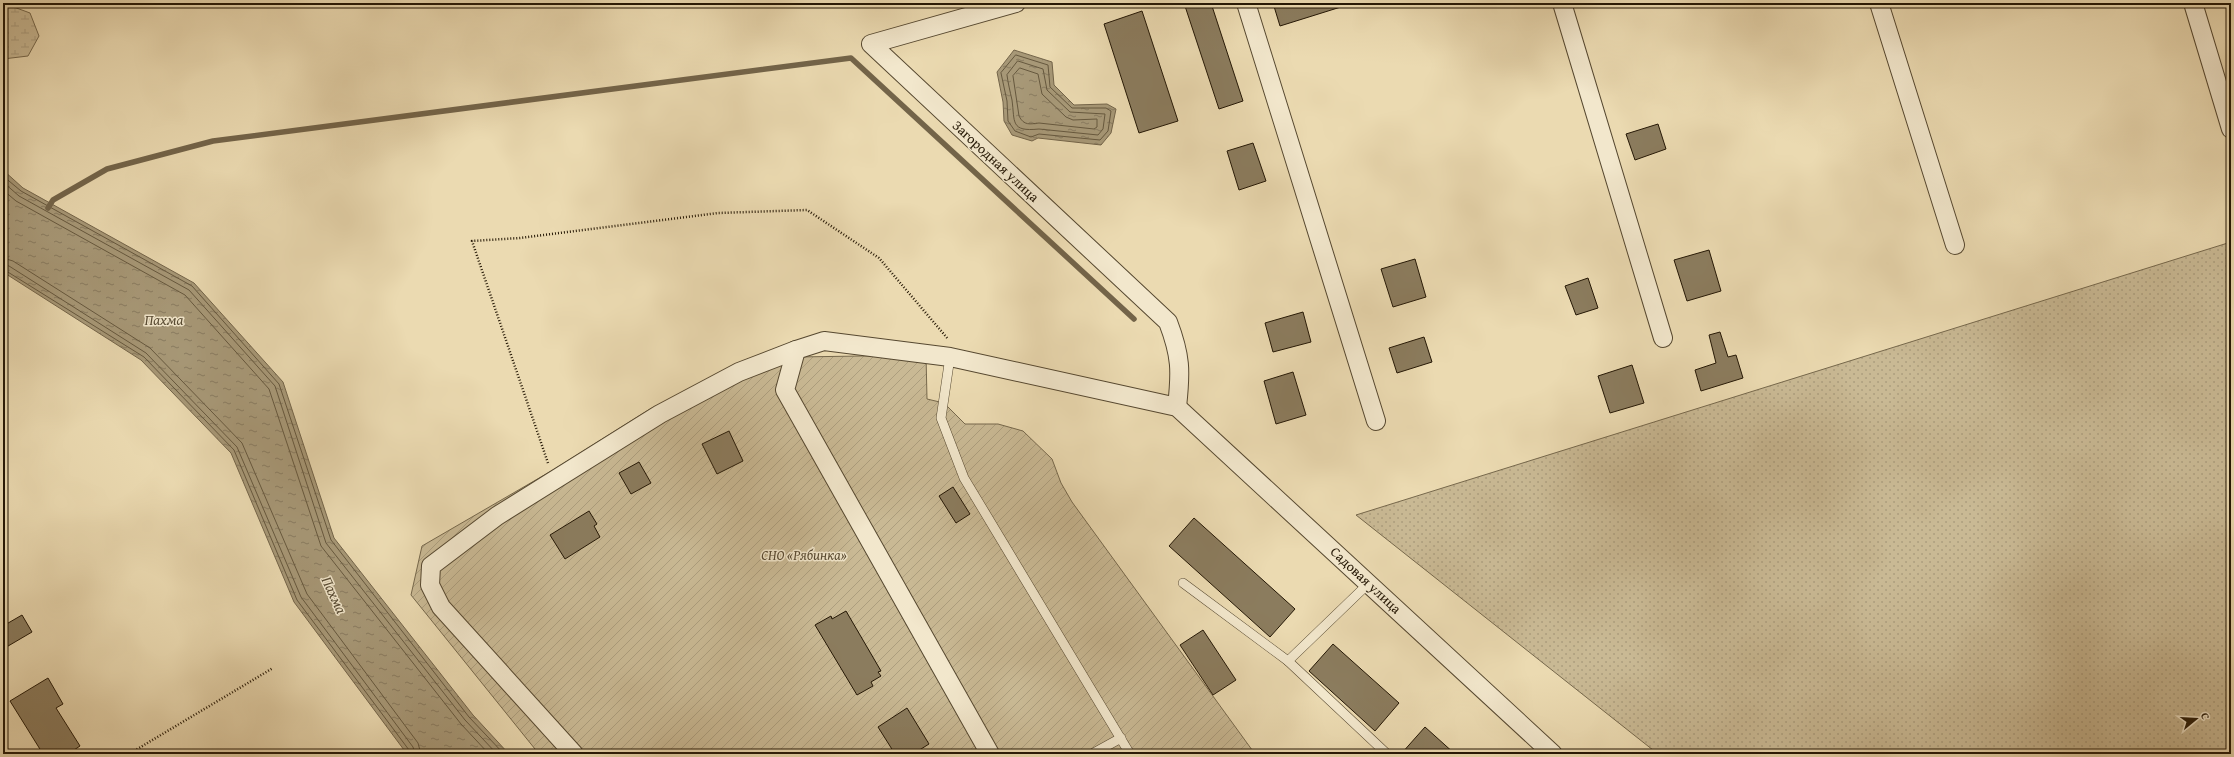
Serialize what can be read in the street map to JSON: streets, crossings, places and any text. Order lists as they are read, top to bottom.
{
  "streets": {
    "street": ["Загородная улица", "Садовая улица"]
  },
  "crossings": [
    ["Загородная улица", "Садовая улица"]
  ],
  "water": ["Пахма"],
  "parks": ["СНО «Рябинка»"],
  "north": "right"
}
